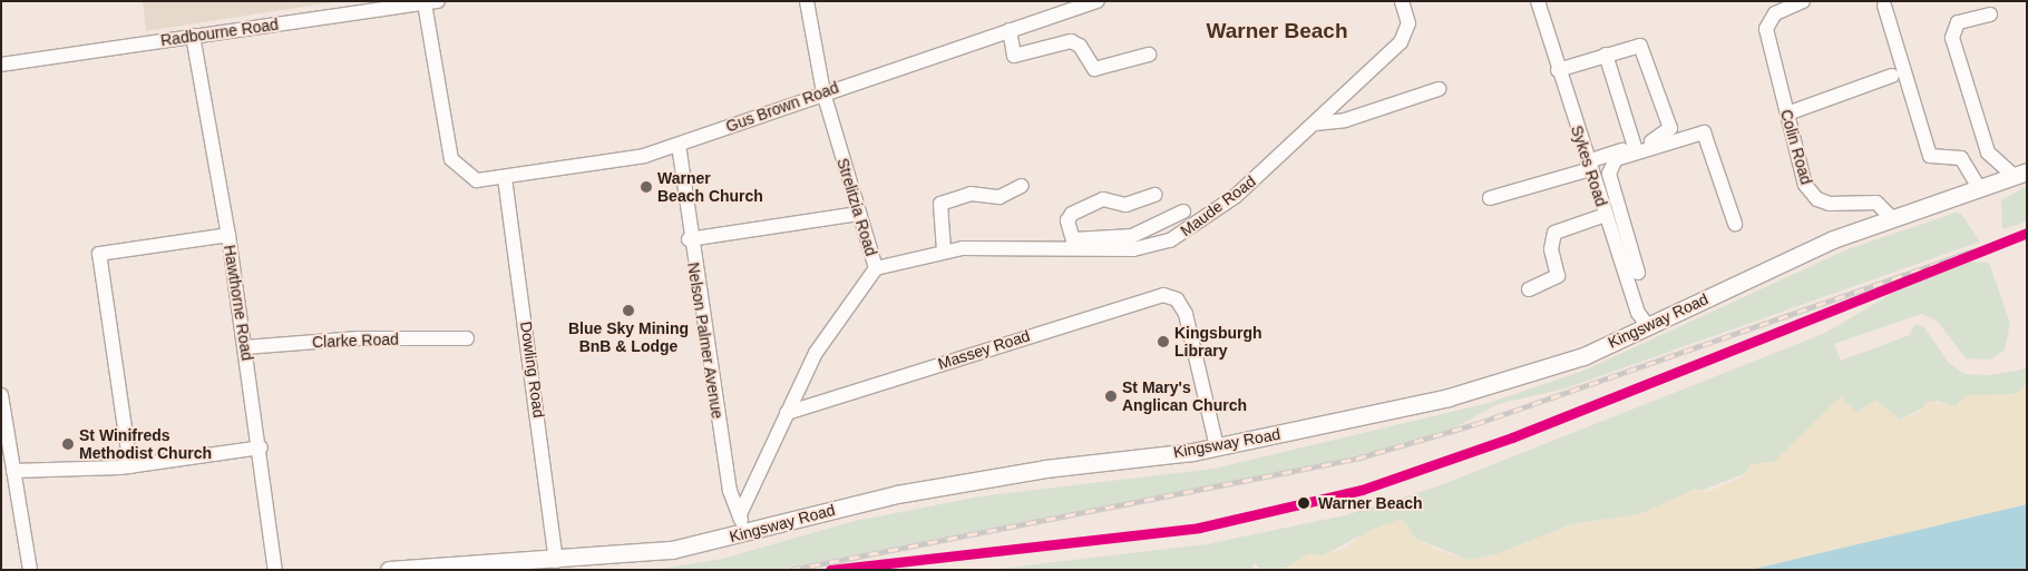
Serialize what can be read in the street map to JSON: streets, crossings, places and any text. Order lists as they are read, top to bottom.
{
  "streets": {
    "main road": ["Kingsway Road"],
    "street": [
      "Radbourne Road",
      "Gus Brown Road",
      "Colin Road",
      "Sykes Road",
      "Maude Road",
      "Strelitzia Road",
      "Hawthorne Road",
      "Clarke Road",
      "Nelson Palmer Avenue",
      "Massey Road",
      "Dowling Road"
    ]
  },
  "crossings": [
    ["Radbourne Road", "Gus Brown Road"],
    ["Radbourne Road", "Hawthorne Road"],
    ["Gus Brown Road", "Strelitzia Road"],
    ["Gus Brown Road", "Nelson Palmer Avenue"],
    ["Gus Brown Road", "Dowling Road"],
    ["Colin Road", "Kingsway Road"],
    ["Sykes Road", "Kingsway Road"],
    ["Maude Road", "Strelitzia Road"],
    ["Strelitzia Road", "Nelson Palmer Avenue"],
    ["Strelitzia Road", "Massey Road"],
    ["Hawthorne Road", "Clarke Road"],
    ["Kingsway Road", "Nelson Palmer Avenue"],
    ["Kingsway Road", "Massey Road"],
    ["Kingsway Road", "Dowling Road"]
  ],
  "districts": ["Warner Beach"],
  "places": [
    "Warner Beach Church",
    "Blue Sky Mining BnB & Lodge",
    "Kingsburgh Library",
    "St Mary's Anglican Church",
    "St Winifreds Methodist Church",
    "Warner Beach"
  ]
}
